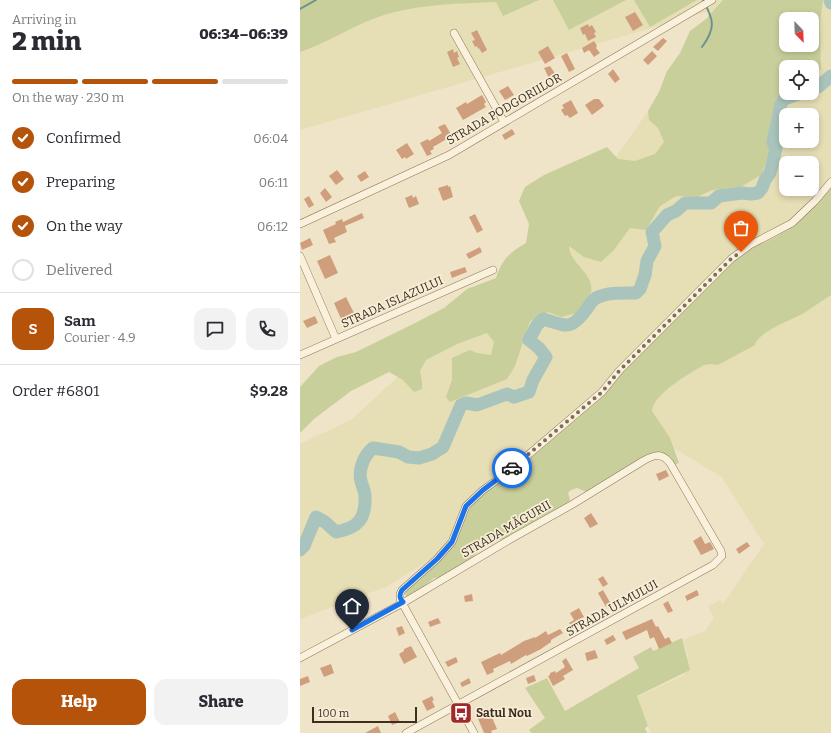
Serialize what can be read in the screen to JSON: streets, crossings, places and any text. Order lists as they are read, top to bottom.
{
  "streets": {
    "street": [
      "STRADA PODGORIILOR",
      "STRADA ISLAZULUI",
      "STRADA MĂGURII",
      "STRADA ULMULUI"
    ]
  },
  "crossings": [
    ["STRADA MĂGURII", "STRADA ULMULUI"]
  ],
  "places": {
    "bus stop": ["Satul Nou"]
  },
  "scale_bar": "100 m",
  "north": "bottom right",
  "page": {
    "heading": ["2 min", "Arriving in", "06:34–06:39"],
    "panel": [
      "Sam",
      "Courier · 4.9",
      "Order #6801",
      "$9.28"
    ],
    "map_buttons": ["+", "−"],
    "bar": "On the way · 230 m",
    "list": [
      ["Confirmed", "06:04"],
      ["Preparing", "06:11"],
      ["On the way", "06:12"],
      "Delivered"
    ],
    "round": "S",
    "buttons": ["Help", "Share"],
    "scale": "100 m"
  }
}
